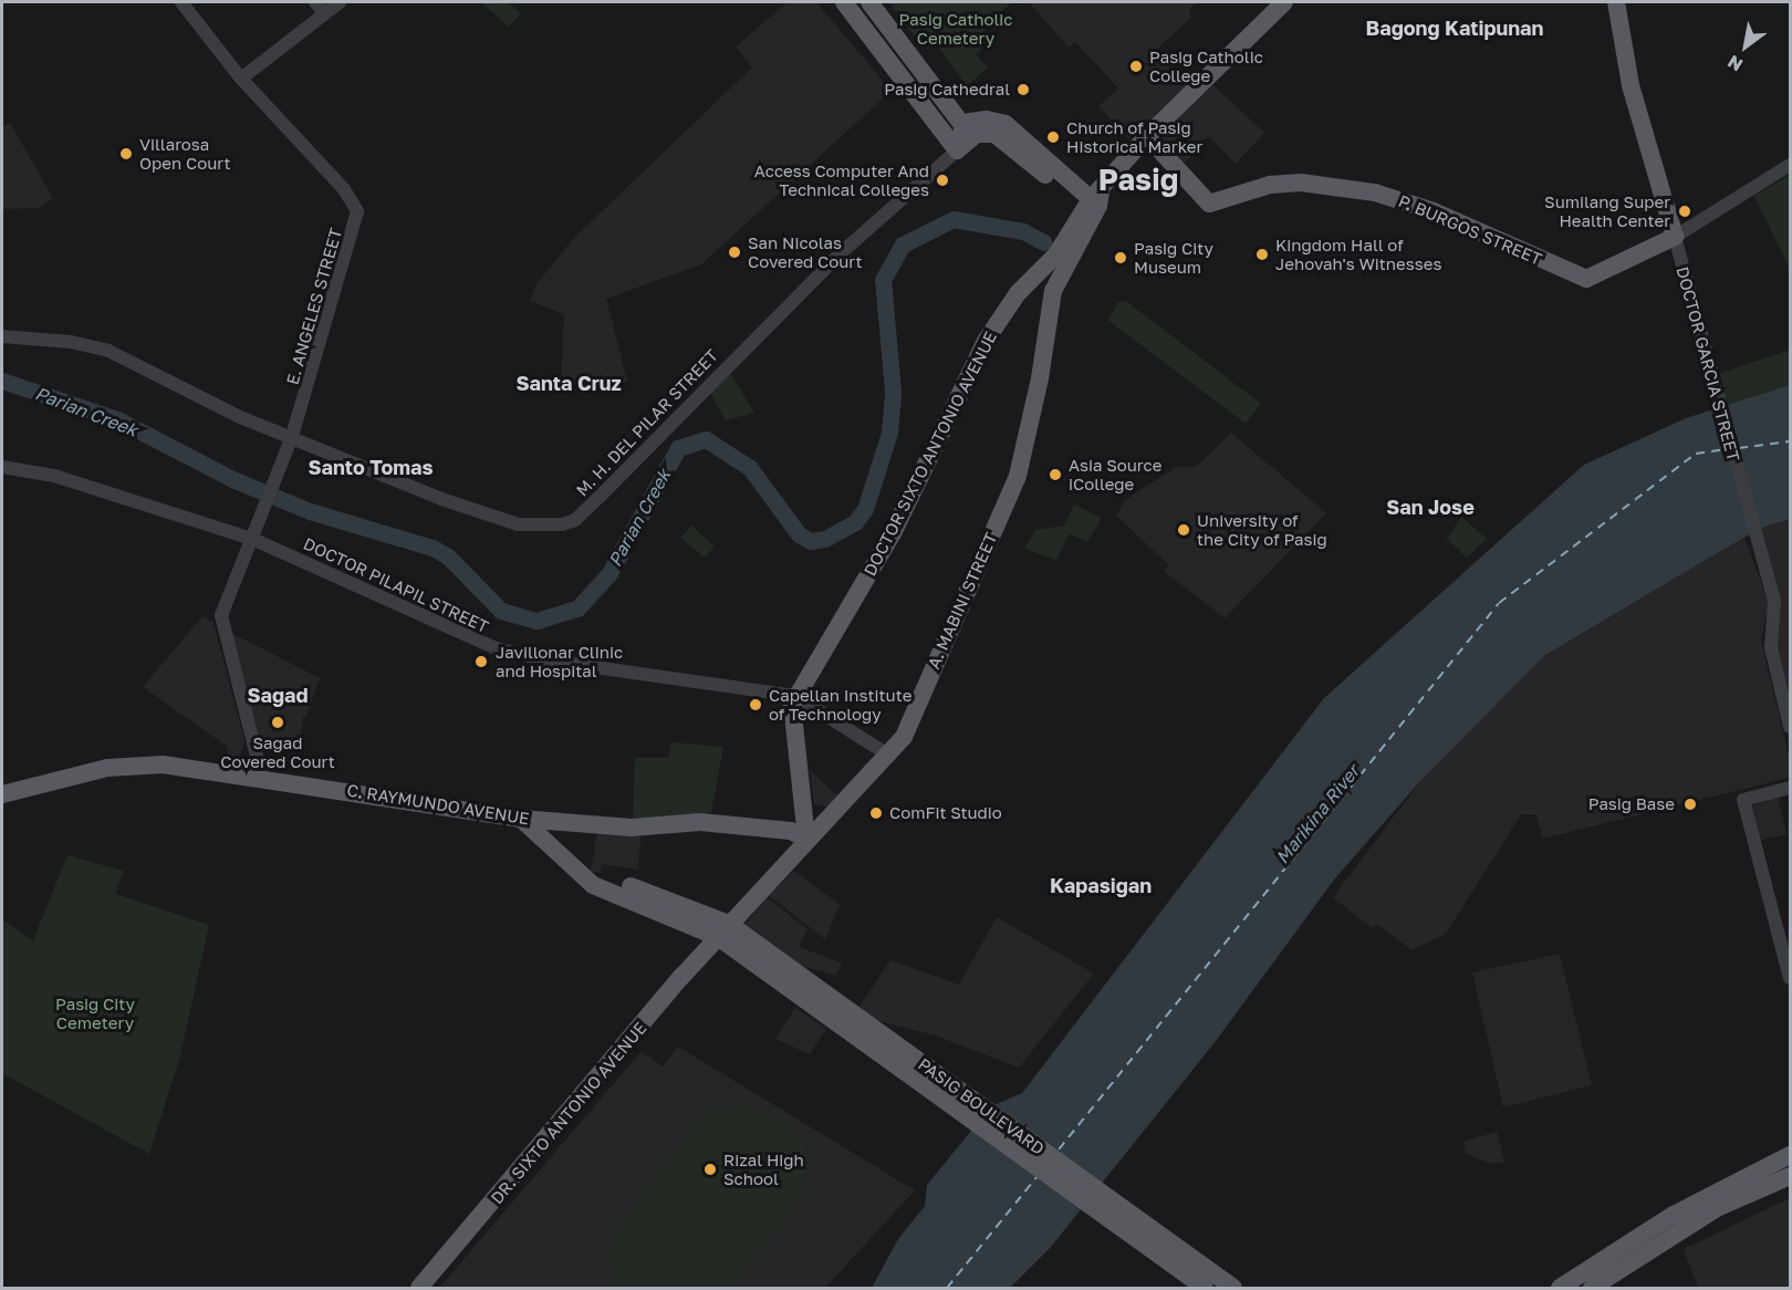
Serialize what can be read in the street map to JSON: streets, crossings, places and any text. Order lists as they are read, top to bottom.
{
  "streets": {
    "main road": [
      "P. BURGOS STREET",
      "DOCTOR GARCIA STREET",
      "DOCTOR SIXTO ANTONIO AVENUE",
      "A. MABINI STREET",
      "C. RAYMUNDO AVENUE",
      "PASIG BOULEVARD",
      "DR. SIXTO ANTONIO AVENUE"
    ],
    "street": ["E. ANGELES STREET", "M. H. DEL PILAR STREET", "DOCTOR PILAPIL STREET"]
  },
  "crossings": [
    ["E. ANGELES STREET", "M. H. DEL PILAR STREET"],
    ["E. ANGELES STREET", "DOCTOR PILAPIL STREET"],
    ["E. ANGELES STREET", "C. RAYMUNDO AVENUE"],
    ["DOCTOR SIXTO ANTONIO AVENUE", "DOCTOR PILAPIL STREET"],
    ["DOCTOR SIXTO ANTONIO AVENUE", "A. MABINI STREET"],
    ["DOCTOR SIXTO ANTONIO AVENUE", "C. RAYMUNDO AVENUE"],
    ["DOCTOR PILAPIL STREET", "A. MABINI STREET"],
    ["A. MABINI STREET", "C. RAYMUNDO AVENUE"],
    ["A. MABINI STREET", "PASIG BOULEVARD"],
    ["A. MABINI STREET", "DR. SIXTO ANTONIO AVENUE"],
    ["C. RAYMUNDO AVENUE", "PASIG BOULEVARD"],
    ["PASIG BOULEVARD", "DR. SIXTO ANTONIO AVENUE"]
  ],
  "districts": [
    "Bagong Katipunan",
    "Pasig",
    "Santa Cruz",
    "Santo Tomas",
    "San Jose",
    "Sagad",
    "Kapasigan"
  ],
  "water": ["Parian Creek", "Marikina River"],
  "parks": ["Pasig Catholic Cemetery", "Pasig City Cemetery"],
  "places": [
    "Pasig Catholic College",
    "Pasig Cathedral",
    "Church of Pasig Historical Marker",
    "Villarosa Open Court",
    "Access Computer And Technical Colleges",
    "Sumilang Super Health Center",
    "San Nicolas Covered Court",
    "Kingdom Hall of Jehovah's Witnesses",
    "Pasig City Museum",
    "Asia Source iCollege",
    "University of the City of Pasig",
    "Javillonar Clinic and Hospital",
    "Capellan Institute of Technology",
    "Sagad Covered Court",
    "Pasig Base",
    "ComFit Studio",
    "Rizal High School"
  ],
  "north": "bottom left"
}
